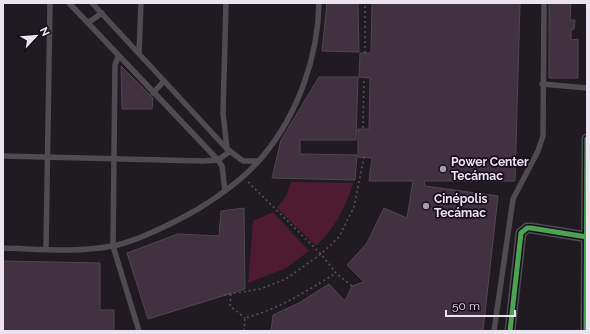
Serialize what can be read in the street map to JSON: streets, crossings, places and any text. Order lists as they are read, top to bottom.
{
  "places": ["Power Center Tecámac", "Cinépolis Tecámac"],
  "scale_bar": "50 m",
  "north": "top right"
}
